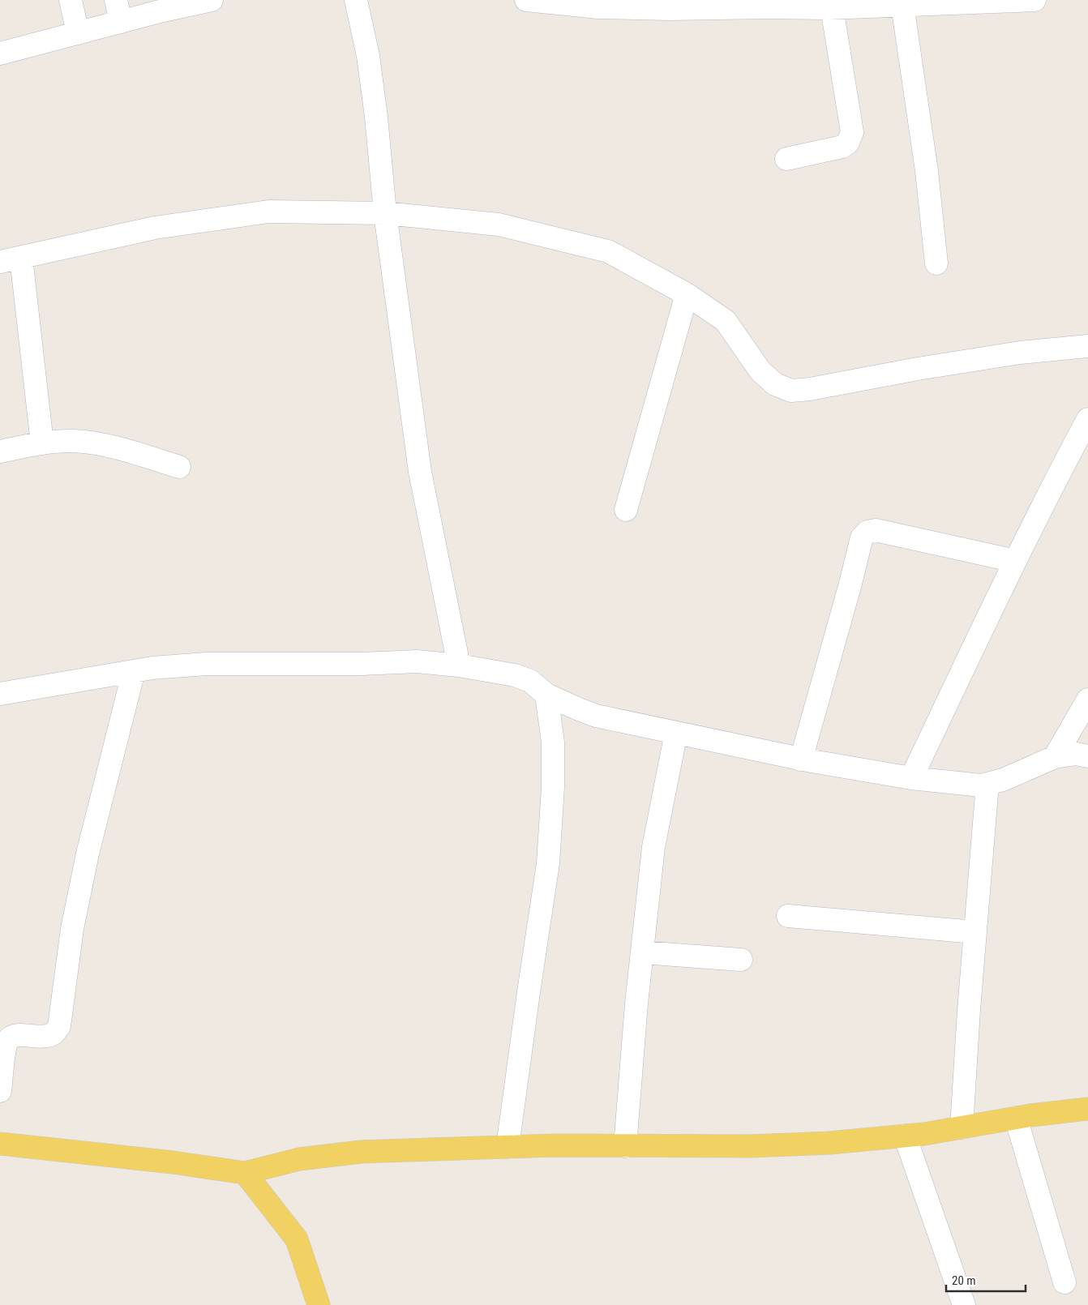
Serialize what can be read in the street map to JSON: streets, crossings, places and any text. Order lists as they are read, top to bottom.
{
  "scale_bar": "20 m"
}
